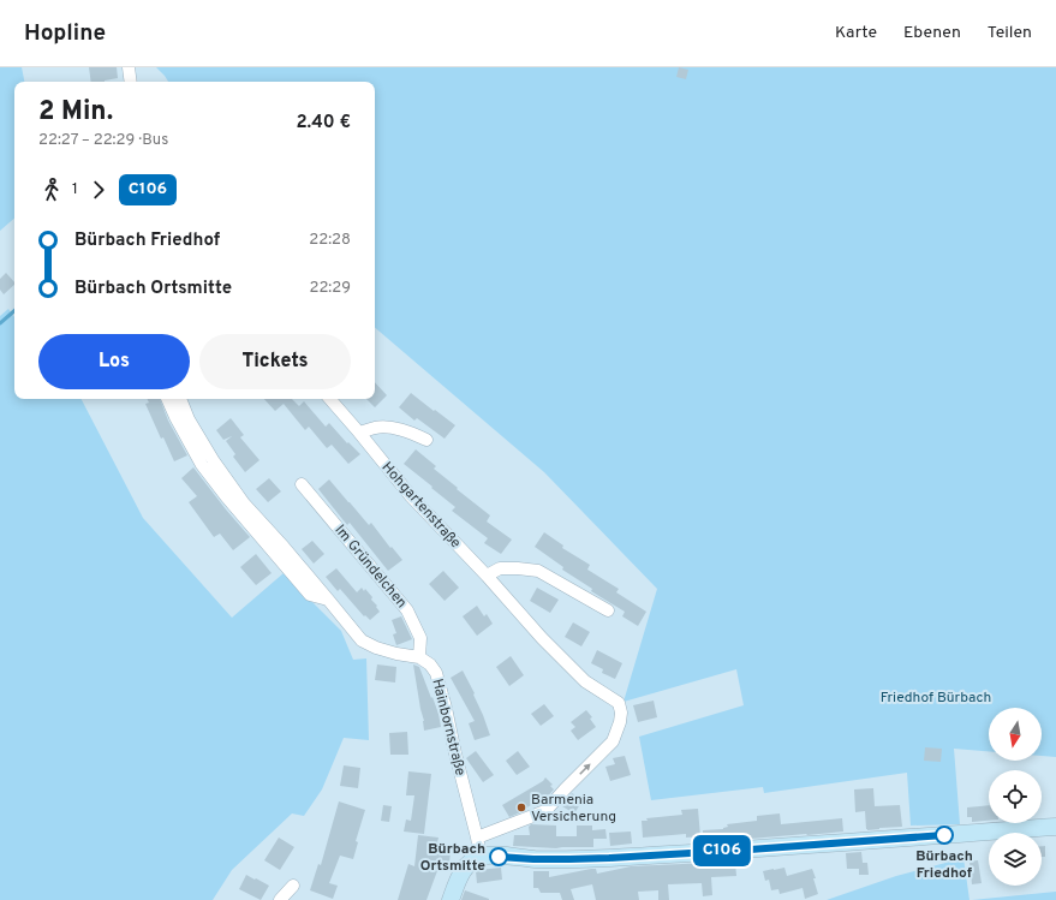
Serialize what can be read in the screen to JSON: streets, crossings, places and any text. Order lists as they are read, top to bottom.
{
  "streets": {
    "street": ["Hohgartenstraße", "Im Gründelchen", "Hainbornstraße"]
  },
  "crossings": [
    ["Hohgartenstraße", "Hainbornstraße"],
    ["Im Gründelchen", "Hainbornstraße"]
  ],
  "parks": ["Friedhof Bürbach"],
  "places": ["Barmenia Versicherung", "Bürbach Friedhof", "Bürbach Ortsmitte"],
  "lines": ["bus line C106"],
  "north": "bottom",
  "page": {
    "header": "Hopline",
    "nav": ["Karte", "Ebenen", "Teilen"],
    "on_map": "C106",
    "heading": ["2 Min.", "22:27 – 22:29 · Bus", "2.40 €"],
    "legs": ["1", "C106"],
    "list": [
      {
        "name": "Bürbach Friedhof",
        "value": "22:28"
      },
      {
        "name": "Bürbach Ortsmitte",
        "value": "22:29"
      }
    ],
    "buttons": ["Los", "Tickets"]
  }
}
